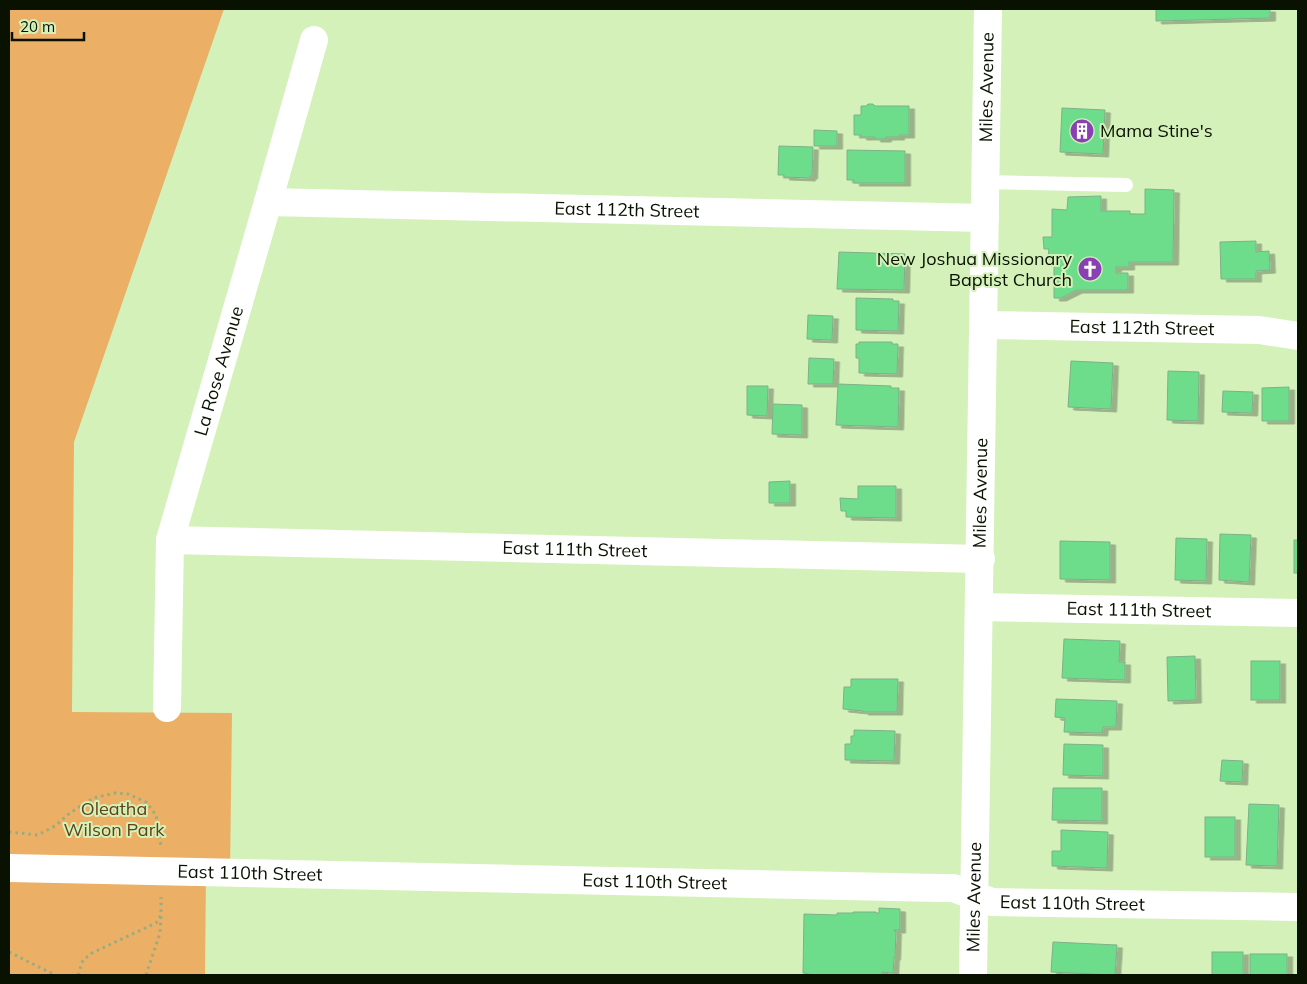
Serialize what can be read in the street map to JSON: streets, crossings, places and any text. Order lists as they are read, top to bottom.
{
  "streets": {
    "street": [
      "Miles Avenue",
      "East 112th Street",
      "La Rose Avenue",
      "East 111th Street",
      "East 110th Street"
    ]
  },
  "crossings": [
    ["Miles Avenue", "East 112th Street"],
    ["Miles Avenue", "East 111th Street"],
    ["Miles Avenue", "East 110th Street"],
    ["East 112th Street", "La Rose Avenue"],
    ["La Rose Avenue", "East 111th Street"]
  ],
  "parks": ["Oleatha Wilson Park"],
  "places": {
    "building": ["Mama Stine's"],
    "church": ["New Joshua Missionary Baptist Church"]
  },
  "scale_bar": "20 m"
}
